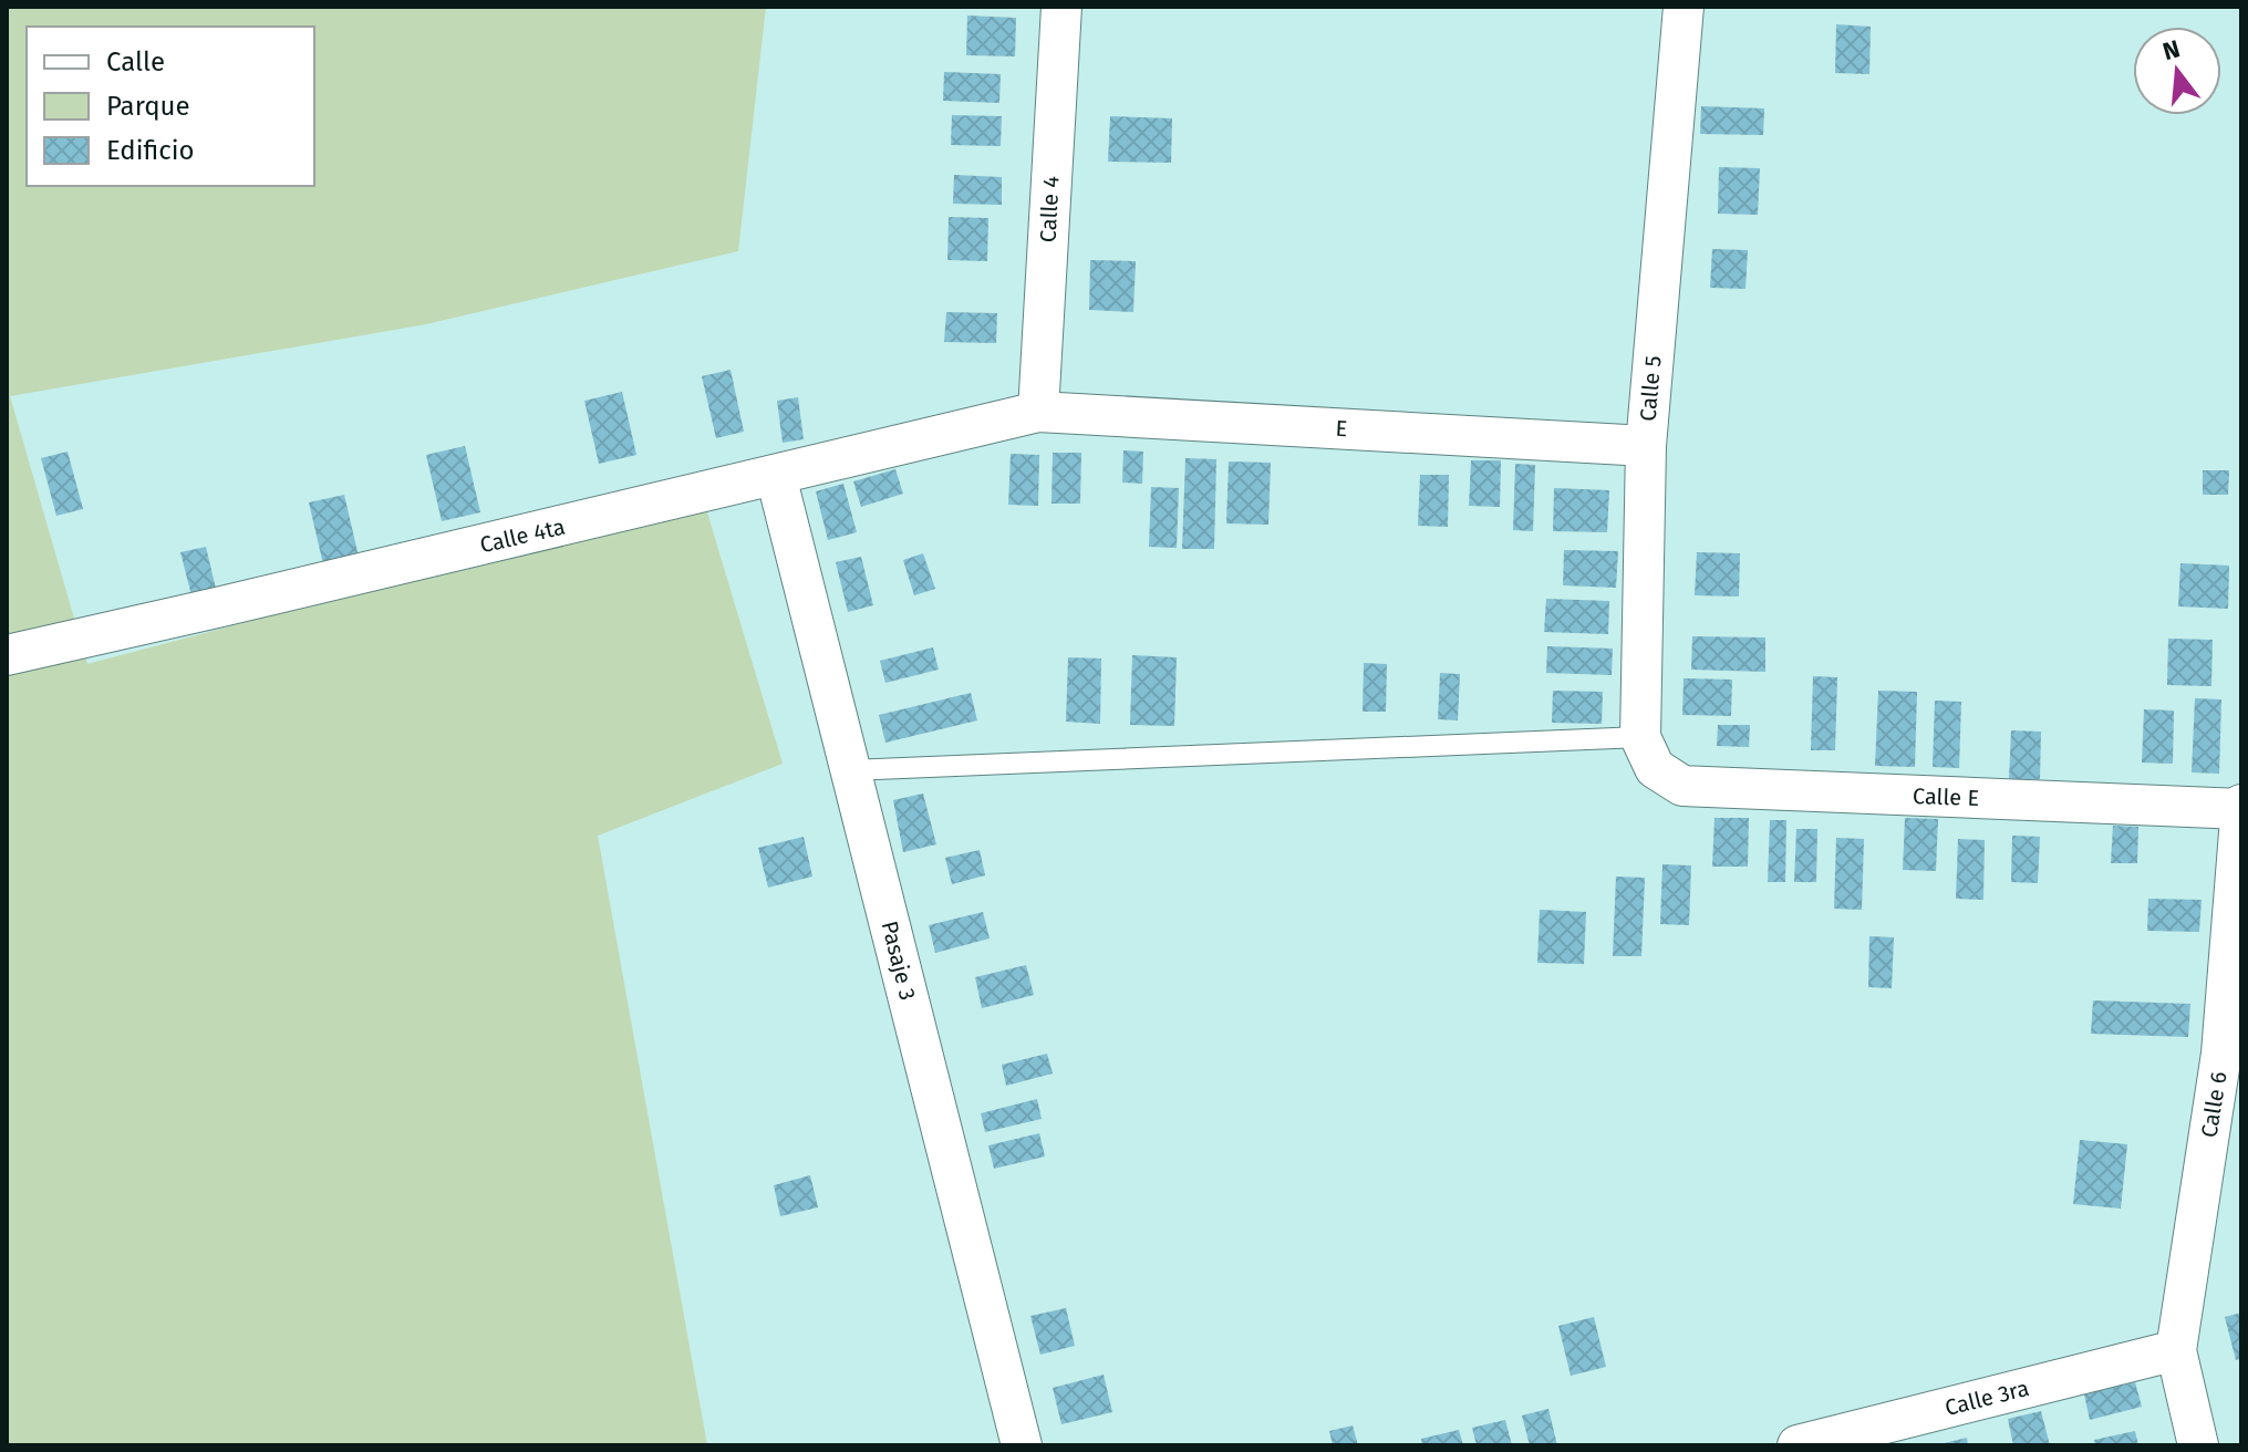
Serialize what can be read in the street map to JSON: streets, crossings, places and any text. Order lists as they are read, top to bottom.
{
  "streets": {
    "street": [
      "Calle 4",
      "Calle 5",
      "E",
      "Calle 4ta",
      "Calle E",
      "Pasaje 3",
      "Calle 6",
      "Calle 3ra"
    ]
  },
  "crossings": [
    ["Calle 4", "E"],
    ["Calle 4", "Calle 4ta"],
    ["Calle 5", "E"],
    ["Calle 5", "Calle E"],
    ["E", "Calle 4ta"],
    ["Calle 4ta", "Pasaje 3"],
    ["Calle E", "Calle 6"],
    ["Calle 6", "Calle 3ra"]
  ],
  "legend": ["Calle", "Parque", "Edificio"],
  "north": "top"
}
